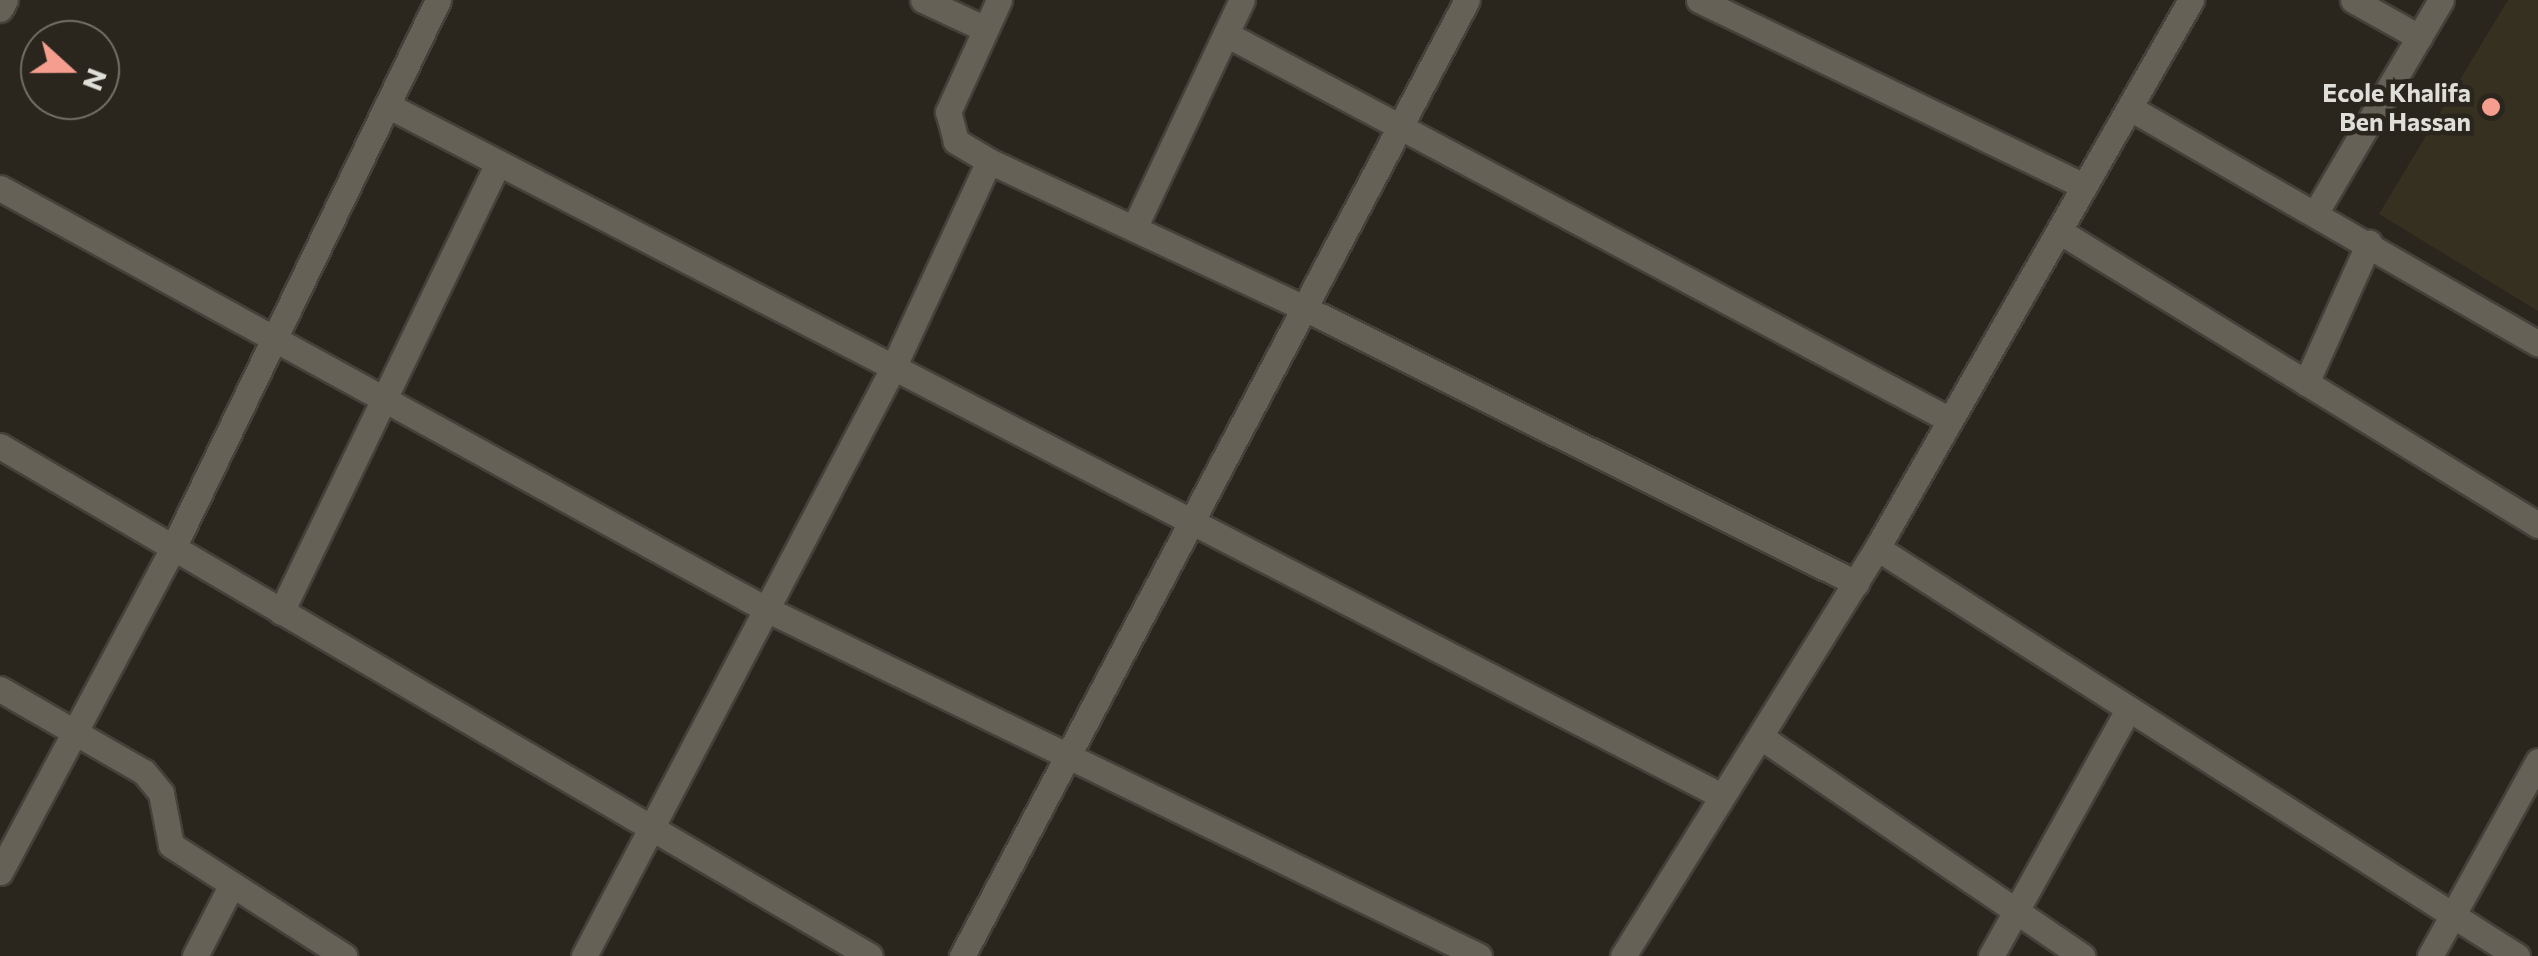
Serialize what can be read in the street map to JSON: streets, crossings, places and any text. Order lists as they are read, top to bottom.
{
  "places": ["Ecole Khalifa Ben Hassan"],
  "north": "right"
}
